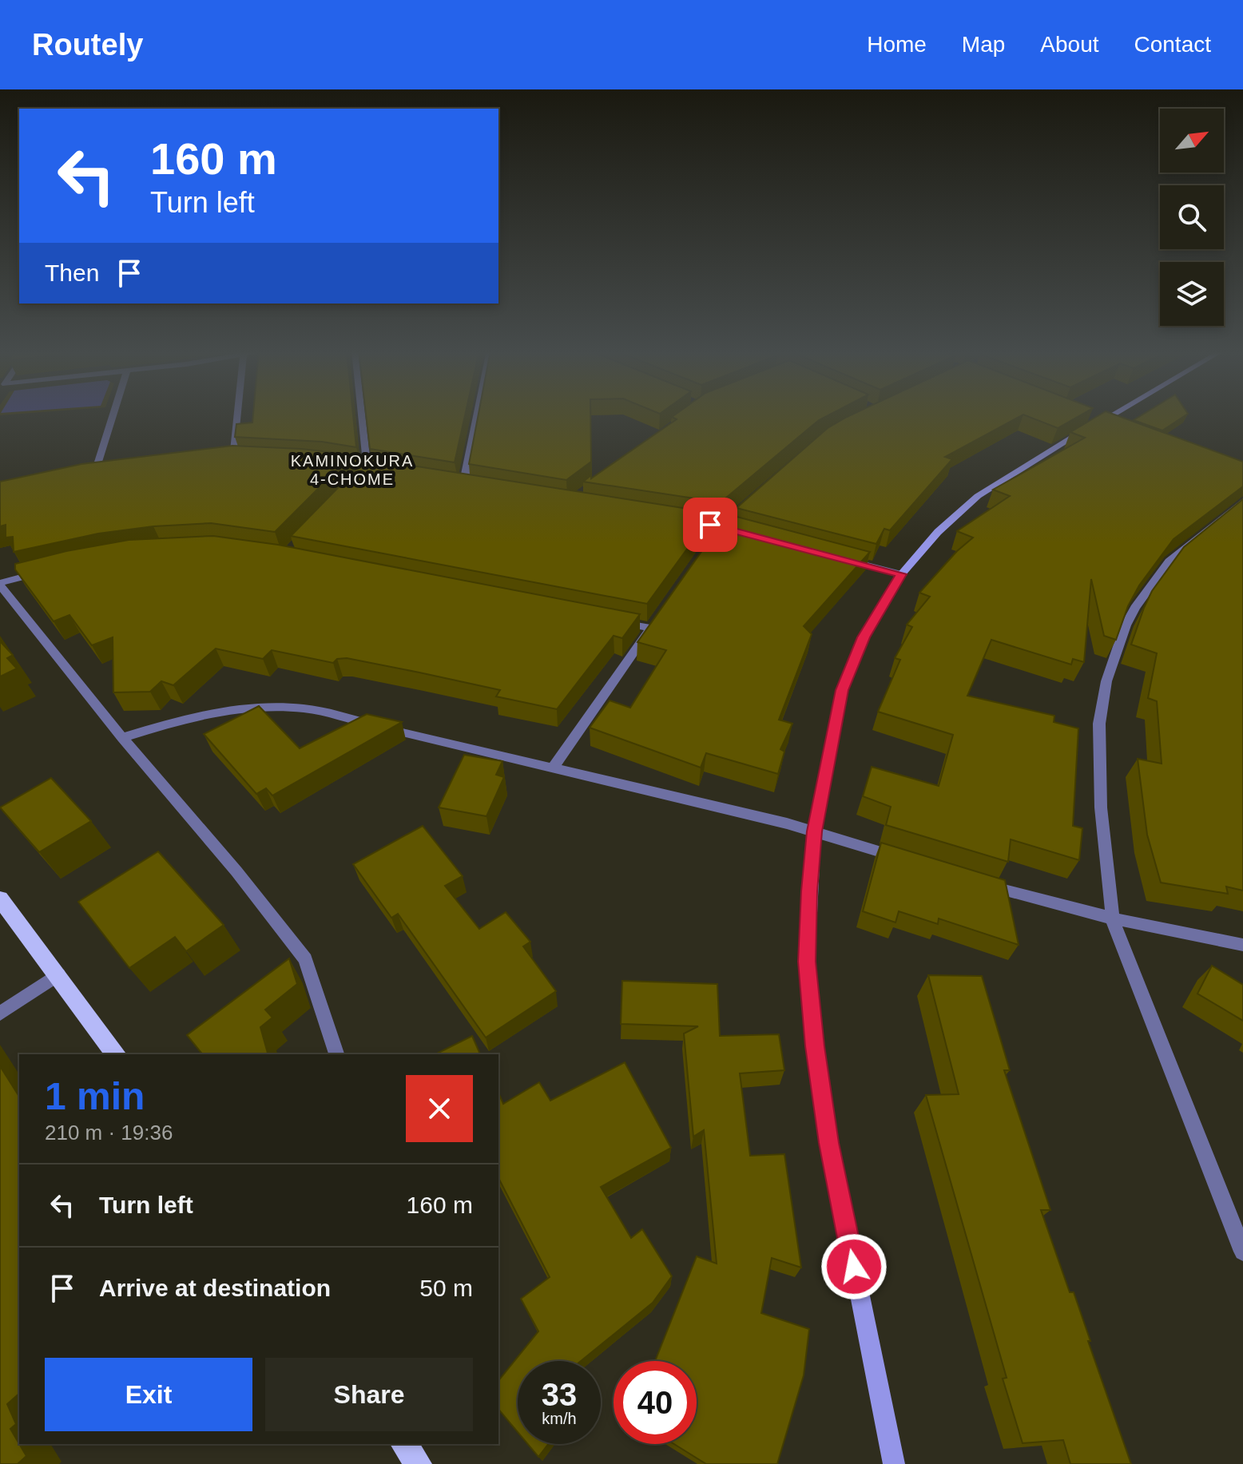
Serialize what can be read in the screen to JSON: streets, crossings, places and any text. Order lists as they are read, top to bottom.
{
  "districts": ["KAMINOKURA 4-CHOME"],
  "north": "top right",
  "page": {
    "header": "Routely",
    "nav": [
      "Home",
      "Map",
      "About",
      "Contact"
    ],
    "turn": ["160 m", "Turn left"],
    "then": "Then",
    "heading": ["1 min", "210 m · 19:36"],
    "list": [
      {
        "name": "Turn left",
        "value": "160 m"
      },
      {
        "name": "Arrive at destination",
        "value": "50 m"
      }
    ],
    "buttons": ["Exit", "Share"],
    "speed": "33 km/h",
    "limit": "40"
  }
}
